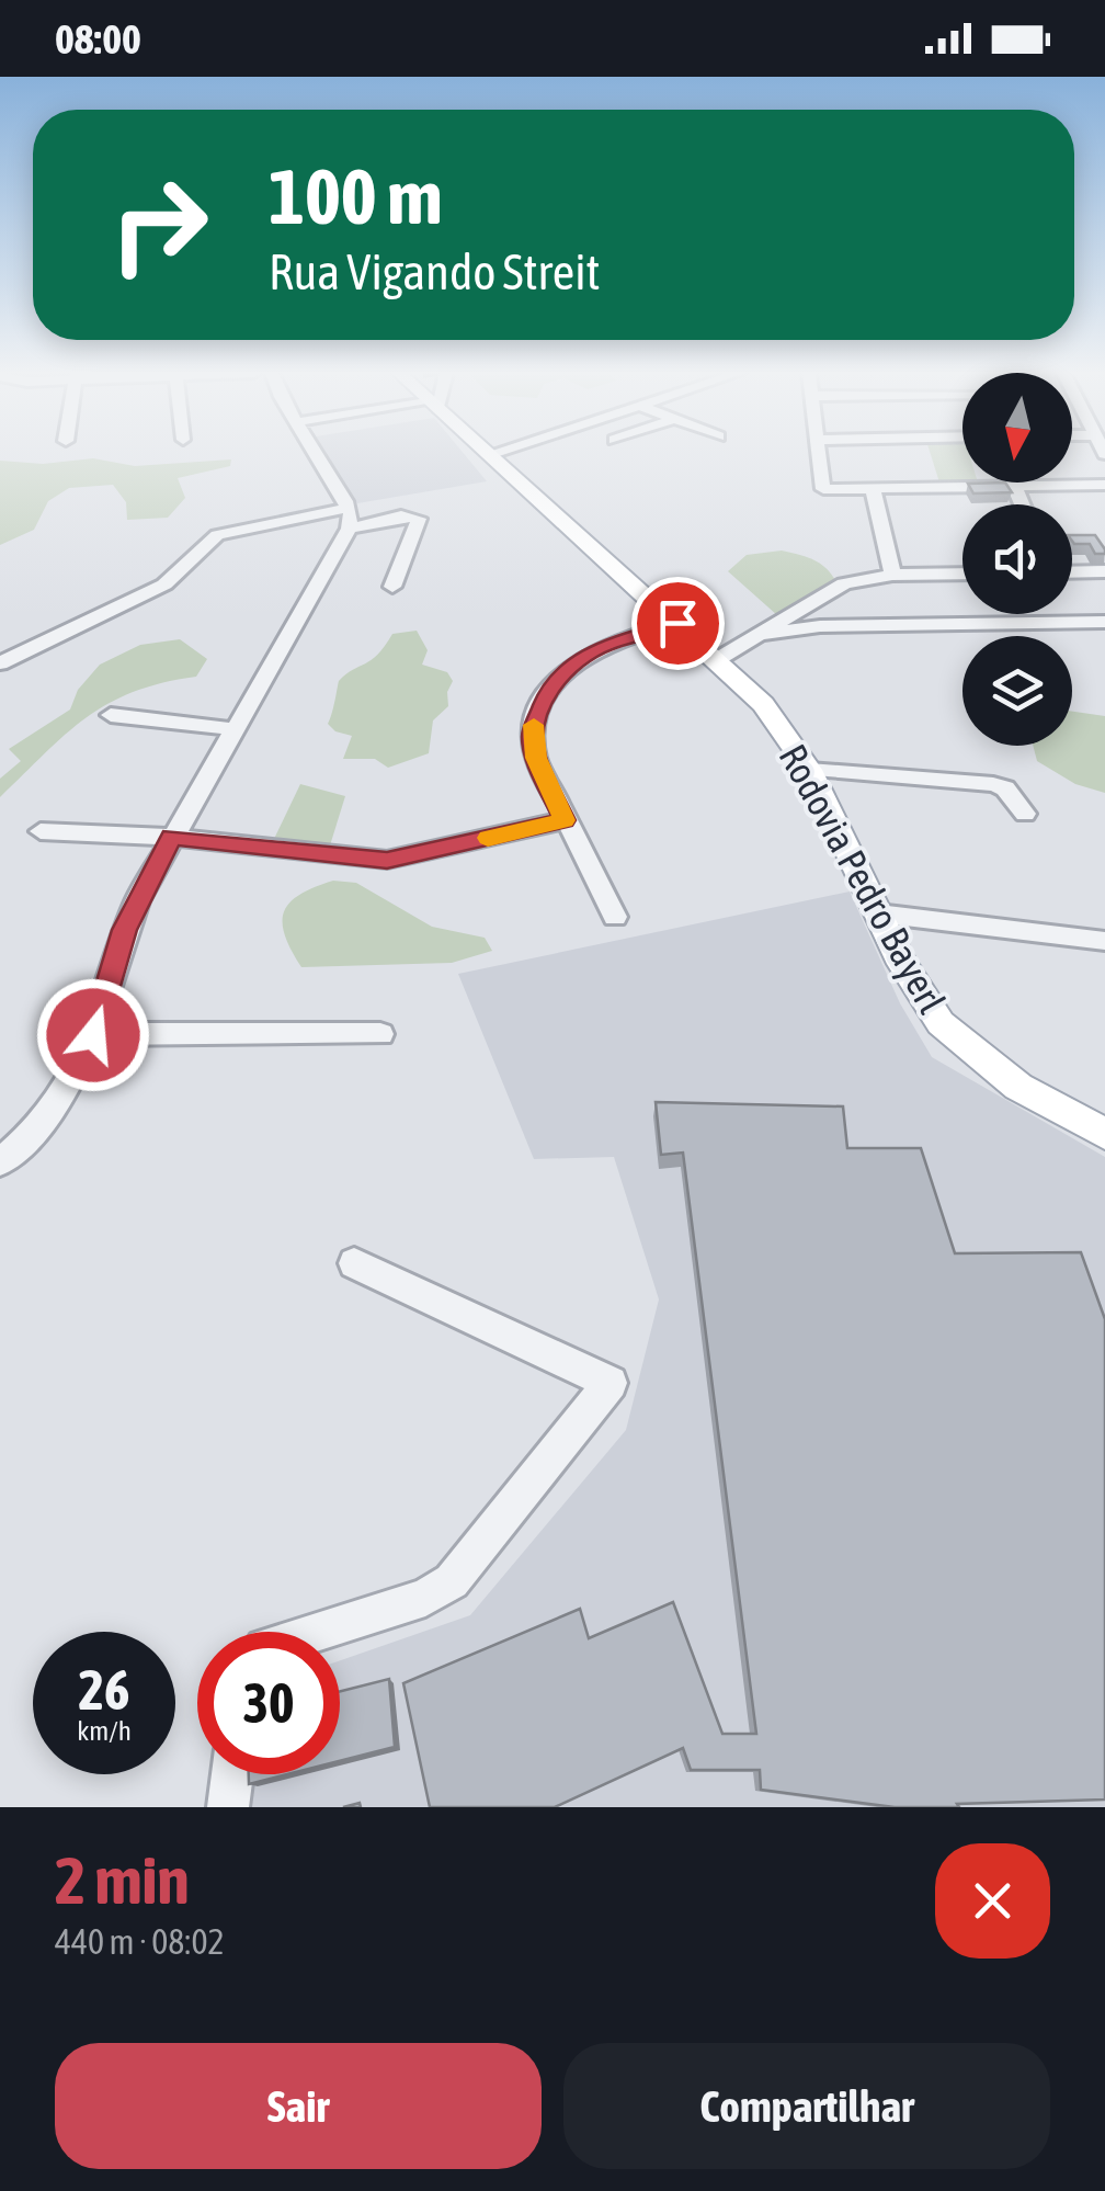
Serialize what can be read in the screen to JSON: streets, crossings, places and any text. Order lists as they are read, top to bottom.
{
  "streets": {
    "main road": ["Rodovia Pedro Bayerl"]
  },
  "north": "bottom",
  "page": {
    "status": "08:00",
    "turn": ["100 m", "Rua Vigando Streit"],
    "speed": "26 km/h",
    "limit": "30",
    "heading": ["2 min", "440 m · 08:02"],
    "buttons": ["Sair", "Compartilhar"]
  }
}
